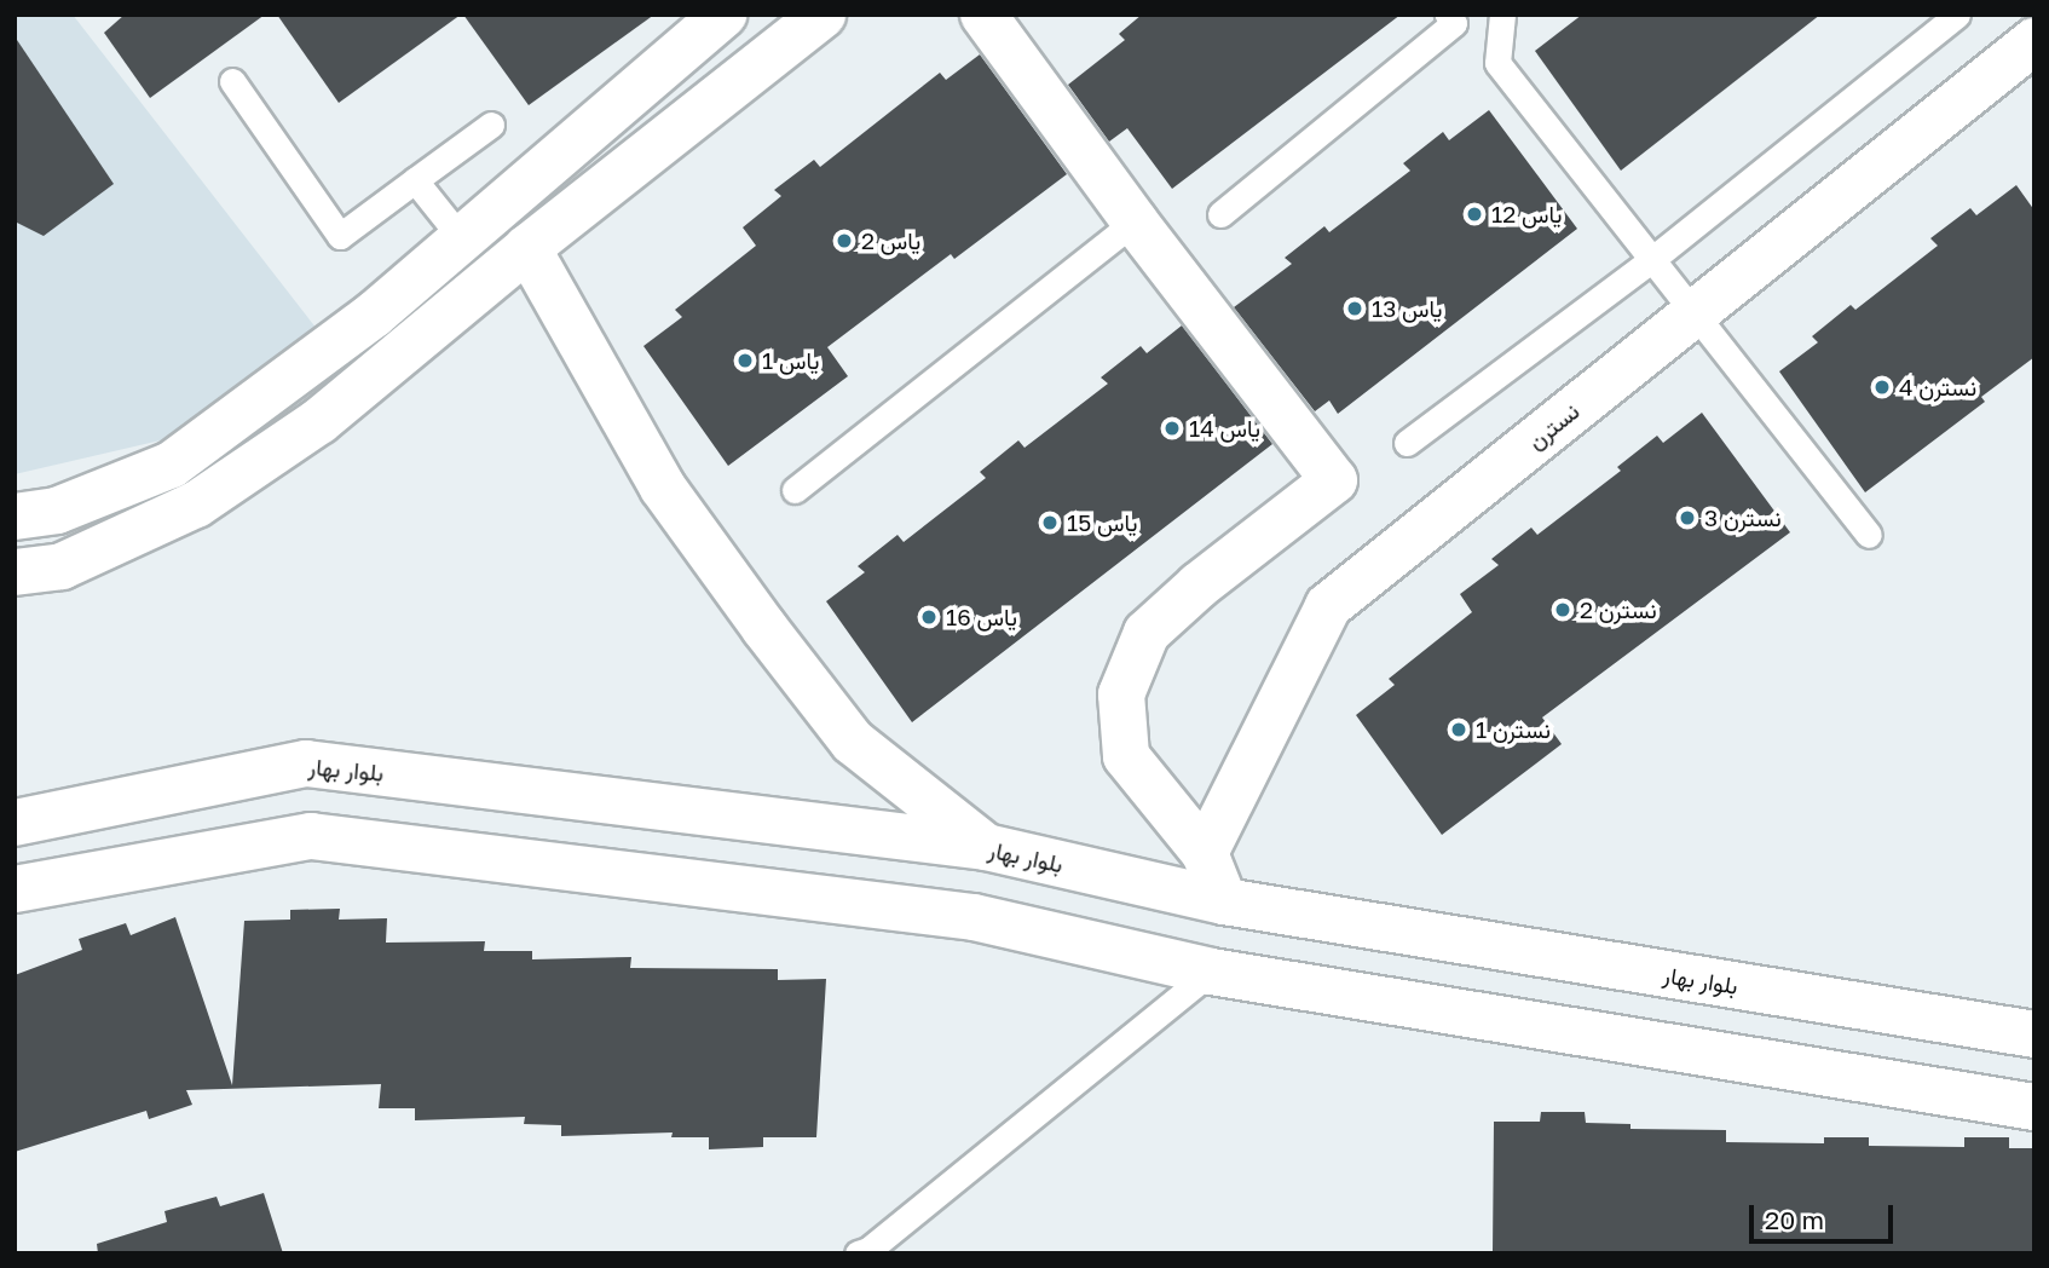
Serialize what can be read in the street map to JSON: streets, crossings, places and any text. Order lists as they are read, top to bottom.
{
  "streets": {
    "street": ["نسترن", "بلوار بهار"]
  },
  "places": [
    "یاس 12",
    "یاس 2",
    "یاس 13",
    "یاس 1",
    "نسترن 4",
    "یاس 14",
    "نسترن 3",
    "یاس 15",
    "نسترن 2",
    "یاس 16",
    "نسترن 1"
  ],
  "scale_bar": "20 m"
}
